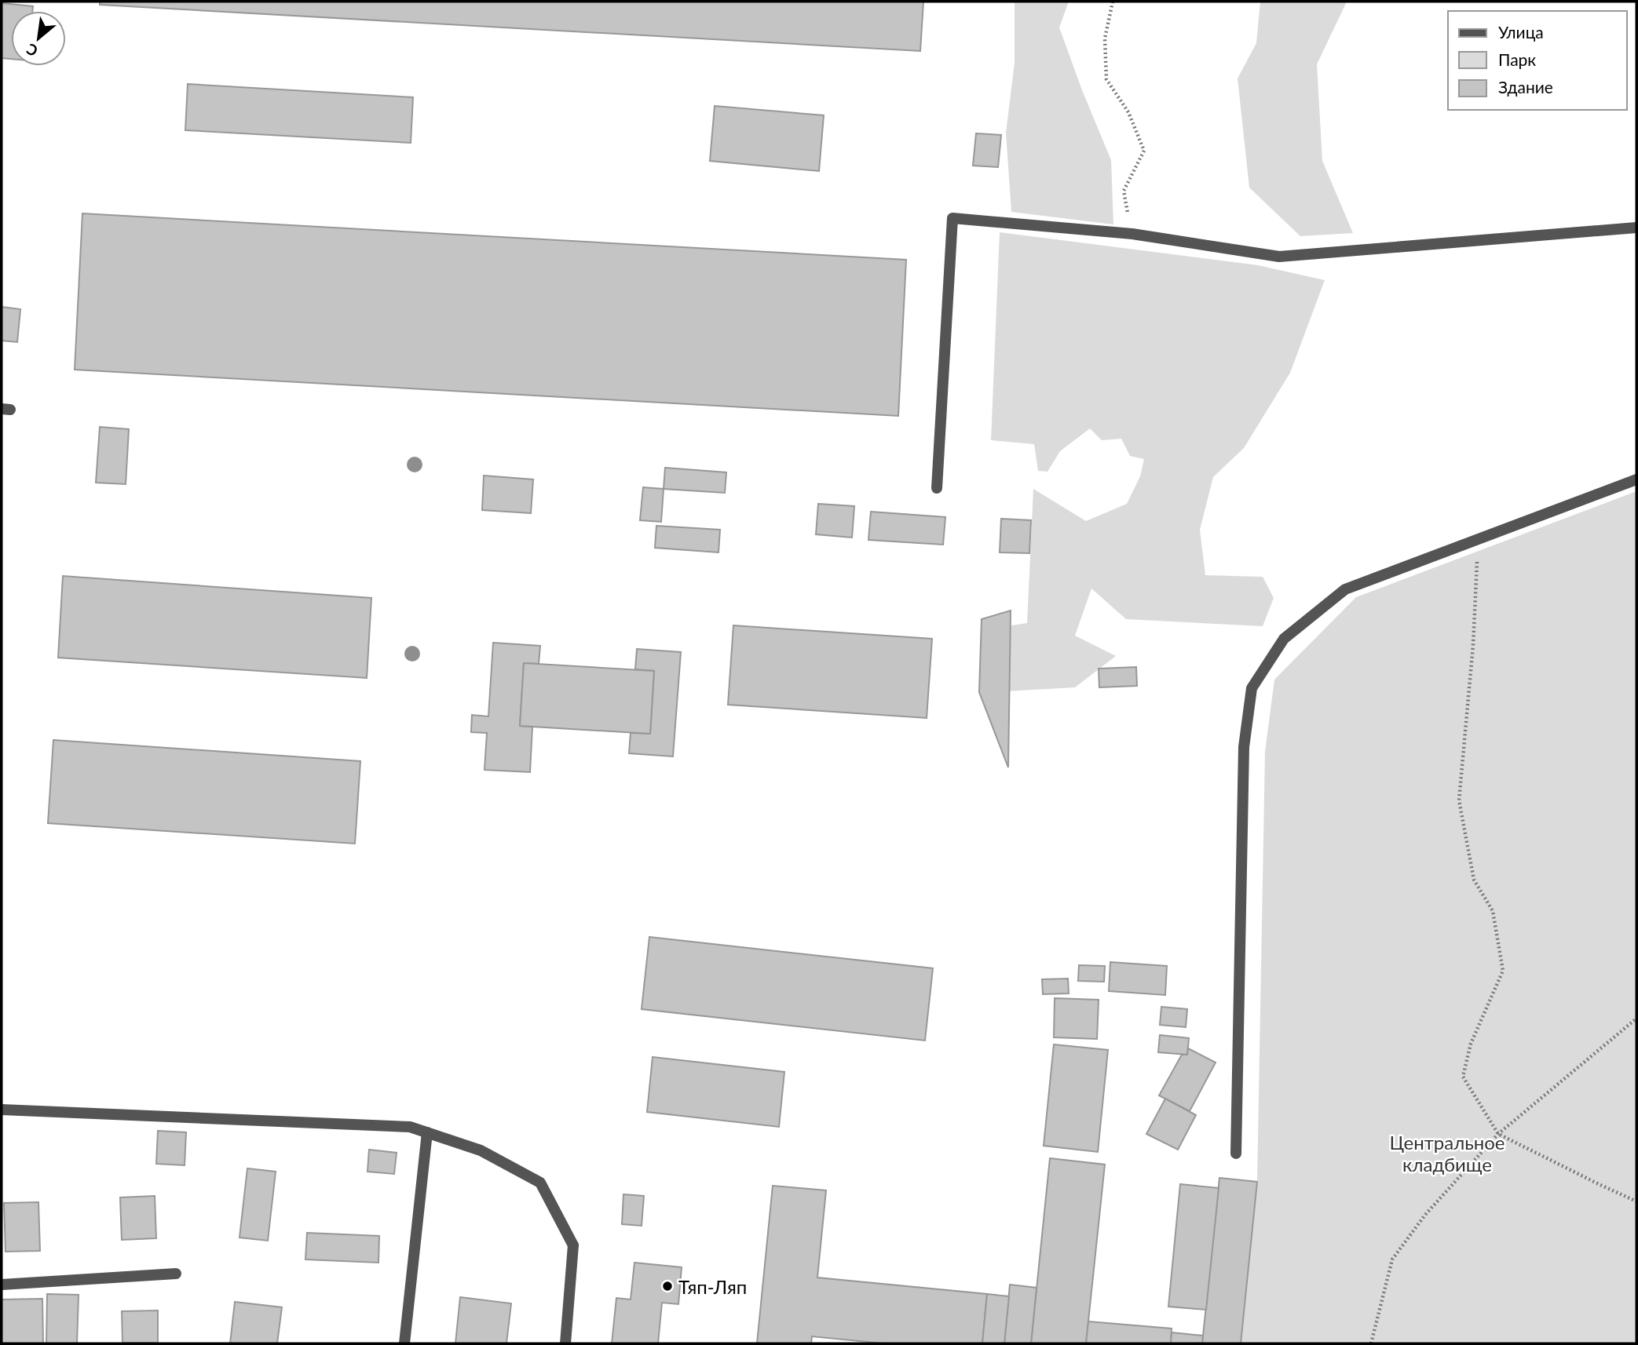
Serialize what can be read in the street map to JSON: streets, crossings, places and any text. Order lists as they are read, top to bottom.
{
  "parks": ["Центральное кладбище"],
  "places": ["Тяп-Ляп"],
  "legend": ["Улица", "Парк", "Здание"],
  "north": "bottom left"
}
